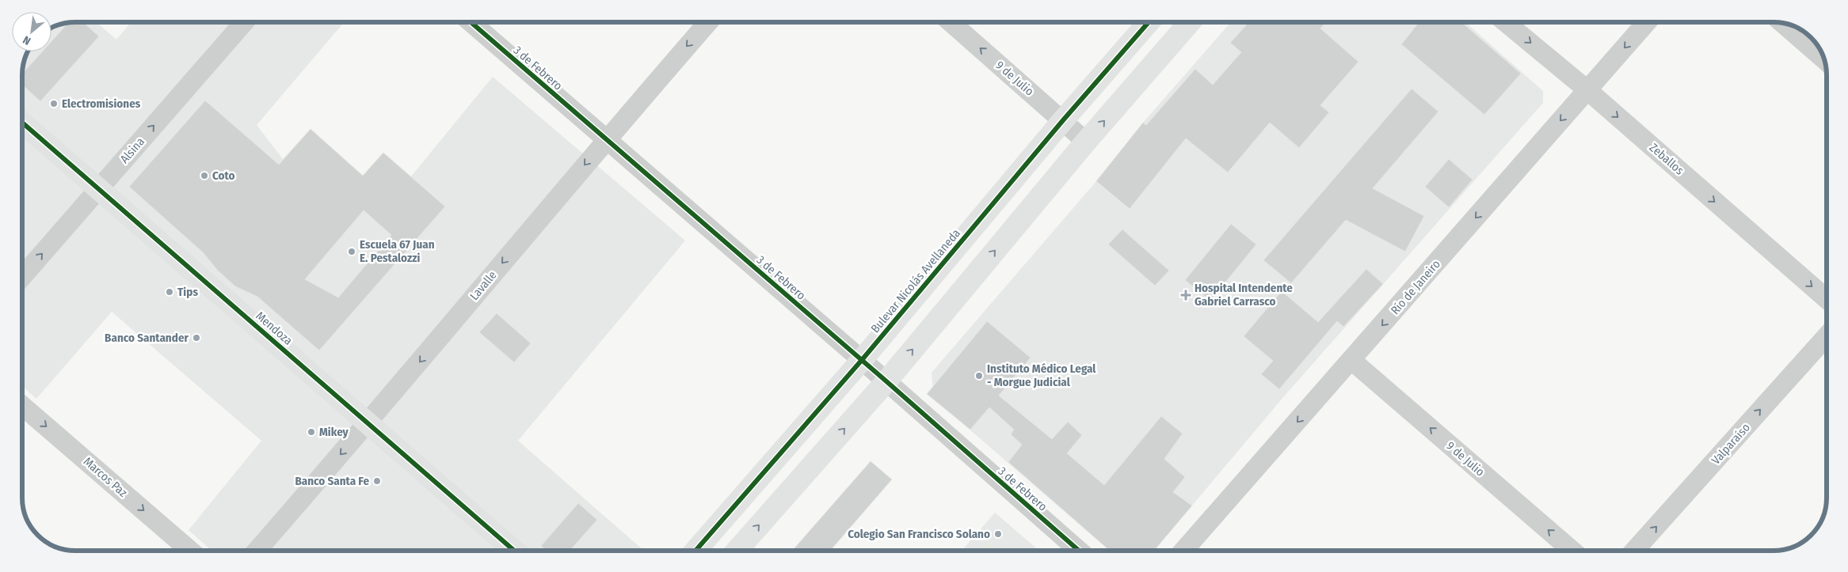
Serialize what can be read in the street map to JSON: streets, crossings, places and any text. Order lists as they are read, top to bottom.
{
  "streets": {
    "main road": ["Bulevar Nicolás Avellaneda", "Mendoza"],
    "street": [
      "3 de Febrero",
      "9 de Julio",
      "Alsina",
      "Zeballos",
      "Lavalle",
      "Río de Janeiro",
      "Valparaíso",
      "Marcos Paz"
    ]
  },
  "crossings": [
    ["3 de Febrero", "Bulevar Nicolás Avellaneda"],
    ["3 de Febrero", "Lavalle"],
    ["9 de Julio", "Bulevar Nicolás Avellaneda"],
    ["9 de Julio", "Río de Janeiro"],
    ["Alsina", "Mendoza"],
    ["Zeballos", "Río de Janeiro"],
    ["Lavalle", "Mendoza"]
  ],
  "one_way": [
    "9 de Julio",
    "Alsina",
    "Zeballos",
    "Lavalle",
    "Río de Janeiro",
    "Valparaíso",
    "Marcos Paz"
  ],
  "places": {
    "other": [
      "Electromisiones",
      "Coto",
      "Escuela 67 Juan E. Pestalozzi",
      "Tips",
      "Banco Santander",
      "Instituto Médico Legal - Morgue Judicial",
      "Mikey",
      "Banco Santa Fe",
      "Colegio San Francisco Solano"
    ],
    "health": ["Hospital Intendente Gabriel Carrasco"]
  },
  "north": "bottom left"
}
